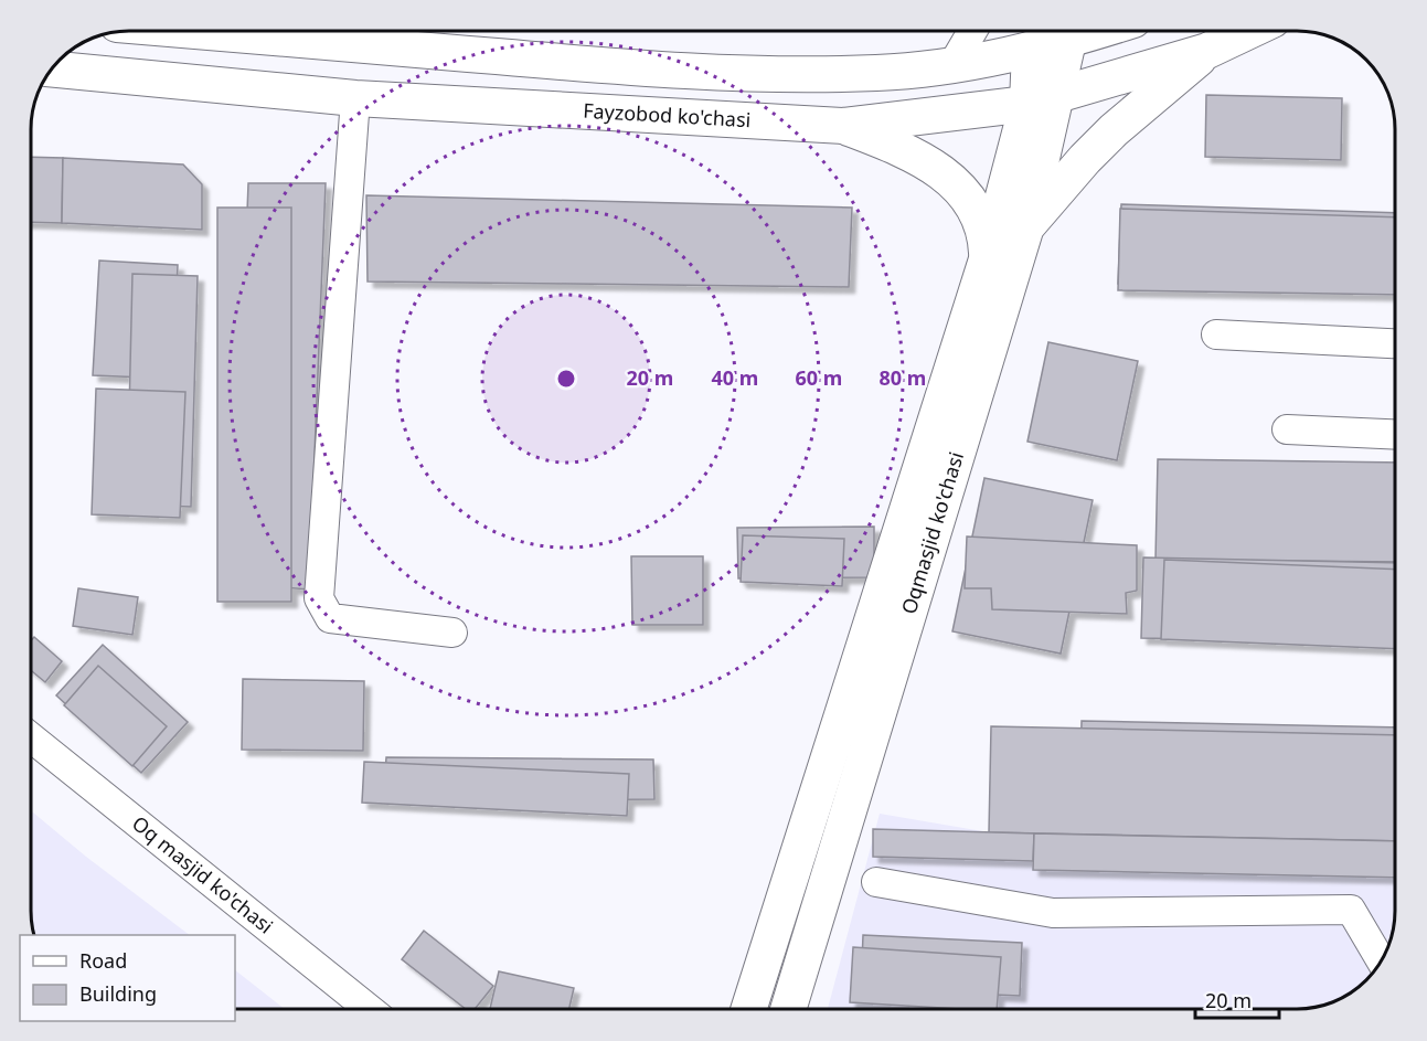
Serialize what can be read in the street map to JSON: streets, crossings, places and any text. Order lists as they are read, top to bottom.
{
  "streets": {
    "main road": ["Fayzobod ko'chasi", "Oqmasjid ko'chasi"],
    "street": ["Oq masjid ko'chasi"]
  },
  "crossings": [
    ["Fayzobod ko'chasi", "Oqmasjid ko'chasi"]
  ],
  "legend": ["Road", "Building"],
  "scale_bar": "20 m",
  "rings": [
    "20 m",
    "40 m",
    "60 m",
    "80 m"
  ]
}
